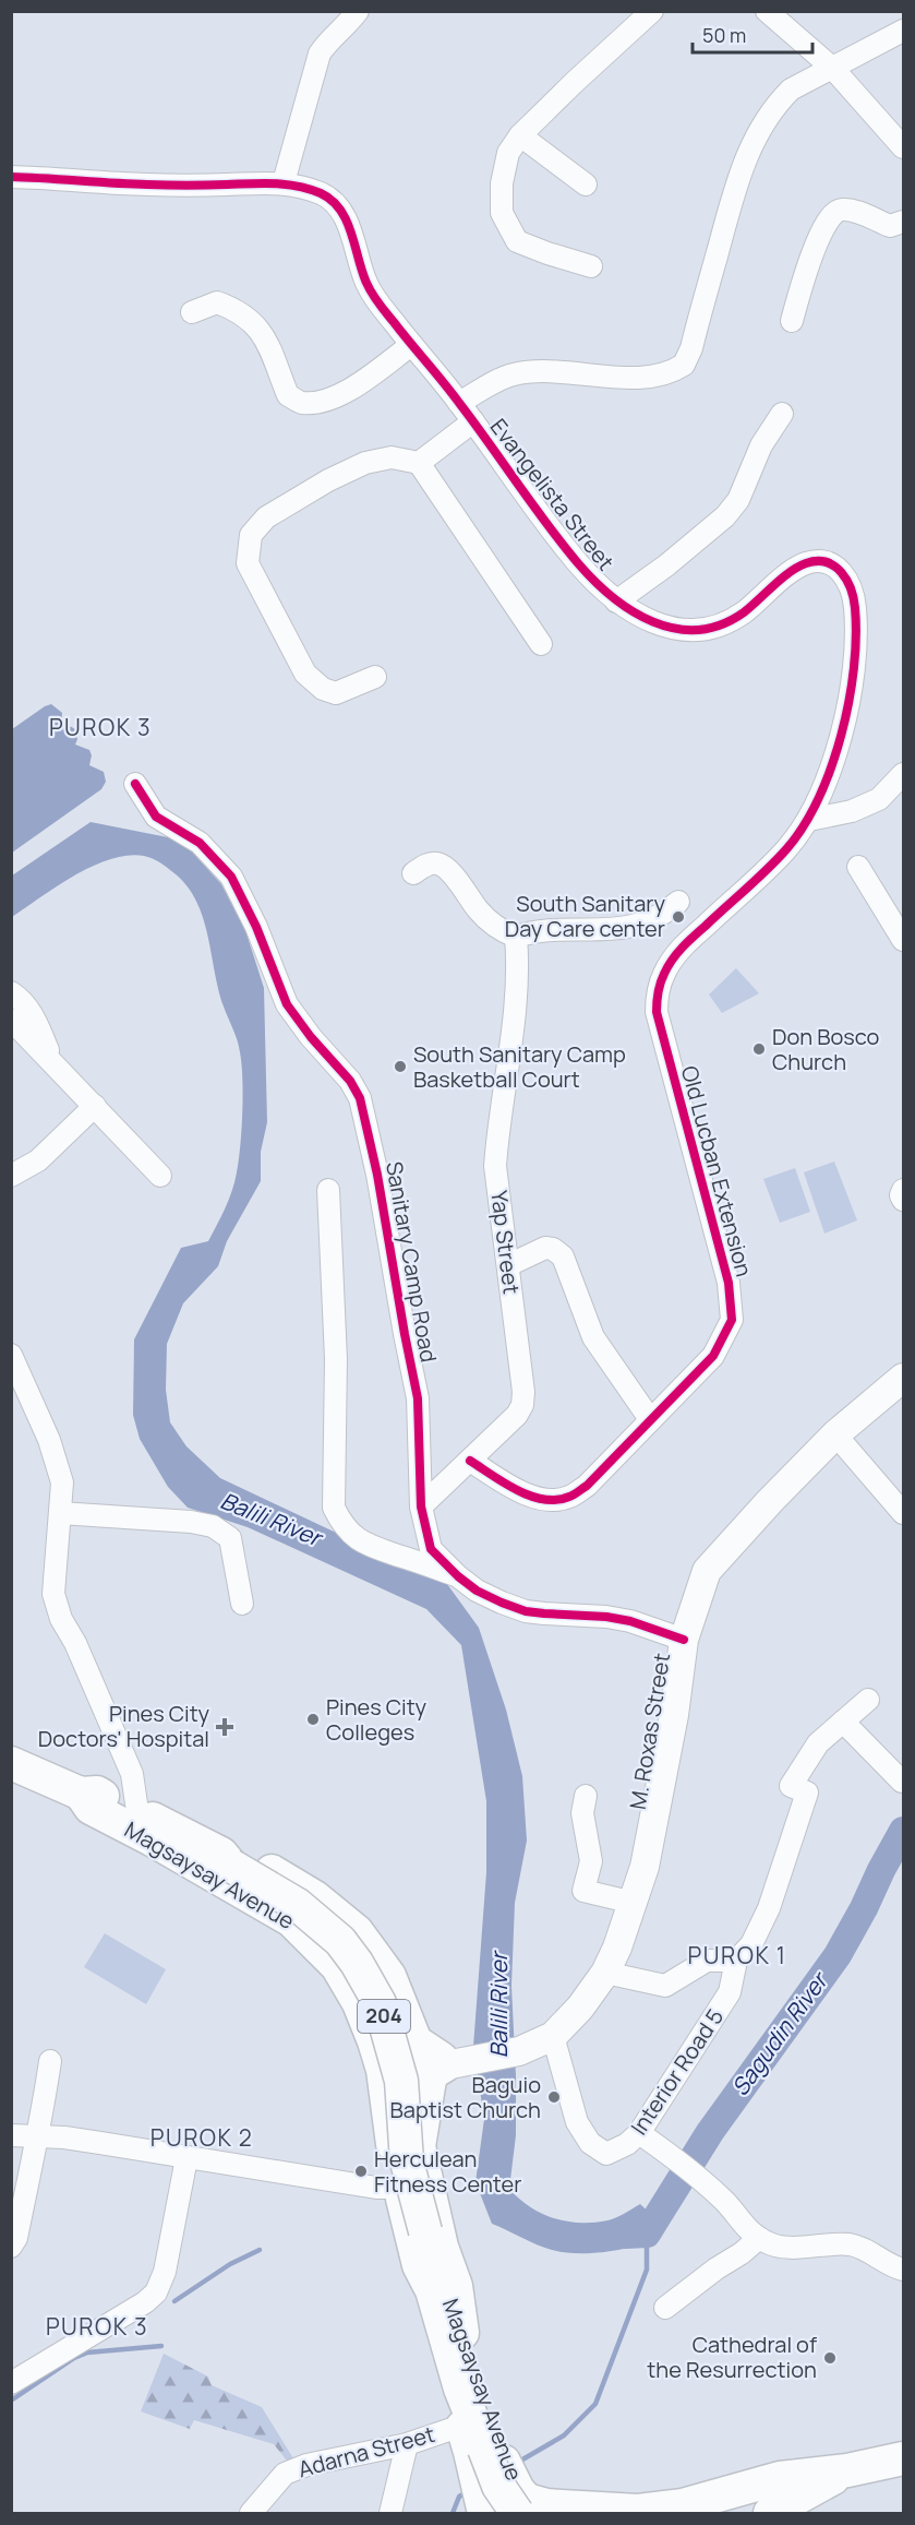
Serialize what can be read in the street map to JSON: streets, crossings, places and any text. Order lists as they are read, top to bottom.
{
  "streets": {
    "highway": ["Magsaysay Avenue", "204"],
    "main road": ["M. Roxas Street"],
    "street": [
      "Evangelista Street",
      "Old Lucban Extension",
      "Yap Street",
      "Sanitary Camp Road",
      "Interior Road 5",
      "Adarna Street"
    ]
  },
  "crossings": [
    ["Evangelista Street", "Old Lucban Extension"],
    ["Old Lucban Extension", "Yap Street"],
    ["Yap Street", "Sanitary Camp Road"],
    ["Sanitary Camp Road", "M. Roxas Street"],
    ["M. Roxas Street", "Magsaysay Avenue"],
    ["M. Roxas Street", "204"],
    ["M. Roxas Street", "Interior Road 5"],
    ["Magsaysay Avenue", "204"],
    ["Magsaysay Avenue", "Adarna Street"],
    ["204", "Adarna Street"]
  ],
  "districts": [
    "PUROK 3",
    "PUROK 1",
    "PUROK 2",
    "PUROK 3"
  ],
  "water": ["Balili River", "Sagudin River"],
  "places": {
    "other": [
      "South Sanitary Day Care center",
      "Don Bosco Church",
      "South Sanitary Camp Basketball Court",
      "Pines City Colleges",
      "Baguio Baptist Church",
      "Herculean Fitness Center",
      "Cathedral of the Resurrection"
    ],
    "health": ["Pines City Doctors' Hospital"]
  },
  "scale_bar": "50 m"
}
